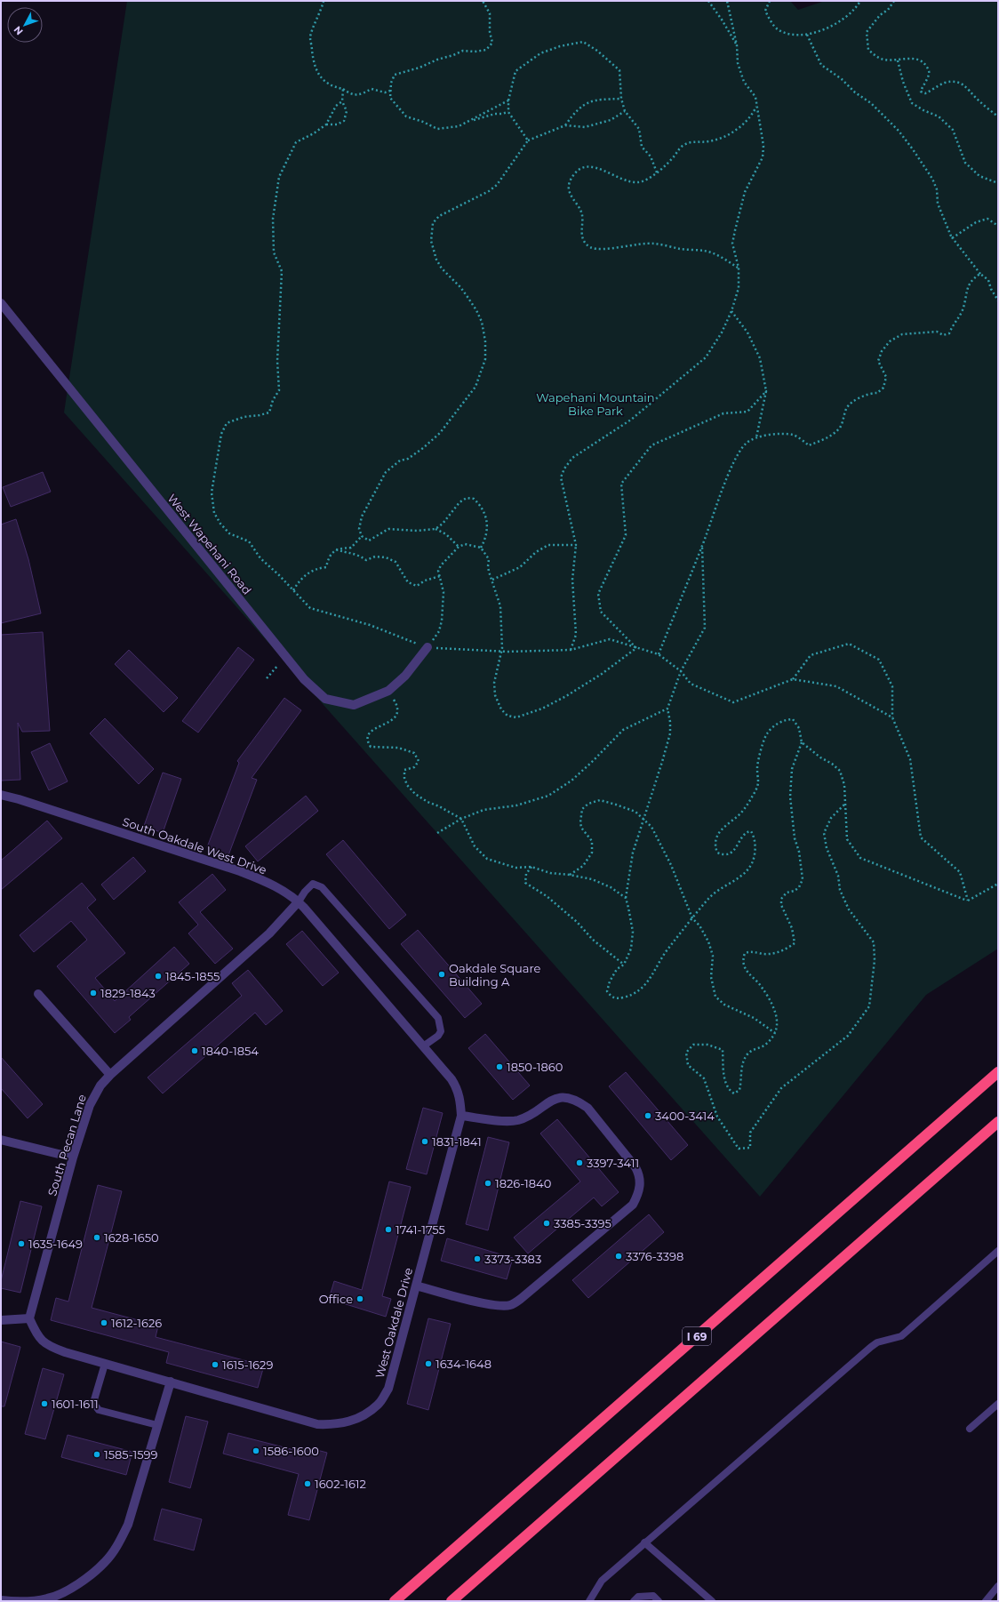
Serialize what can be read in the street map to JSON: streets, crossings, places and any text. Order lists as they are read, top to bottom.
{
  "streets": {
    "highway": ["I 69"],
    "street": [
      "West Wapehani Road",
      "South Oakdale West Drive",
      "South Pecan Lane",
      "West Oakdale Drive"
    ]
  },
  "crossings": [
    ["South Oakdale West Drive", "South Pecan Lane"],
    ["South Oakdale West Drive", "West Oakdale Drive"]
  ],
  "parks": ["Wapehani Mountain Bike Park"],
  "places": [
    "Oakdale Square Building A",
    "1845-1855",
    "1829-1843",
    "1840-1854",
    "1850-1860",
    "3400-3414",
    "1831-1841",
    "3397-3411",
    "1826-1840",
    "3385-3395",
    "1741-1755",
    "1628-1650",
    "1635-1649",
    "3376-3398",
    "3373-3383",
    "Office",
    "1612-1626",
    "1634-1648",
    "1615-1629",
    "1601-1611",
    "1586-1600",
    "1585-1599",
    "1602-1612"
  ],
  "north": "bottom left"
}
